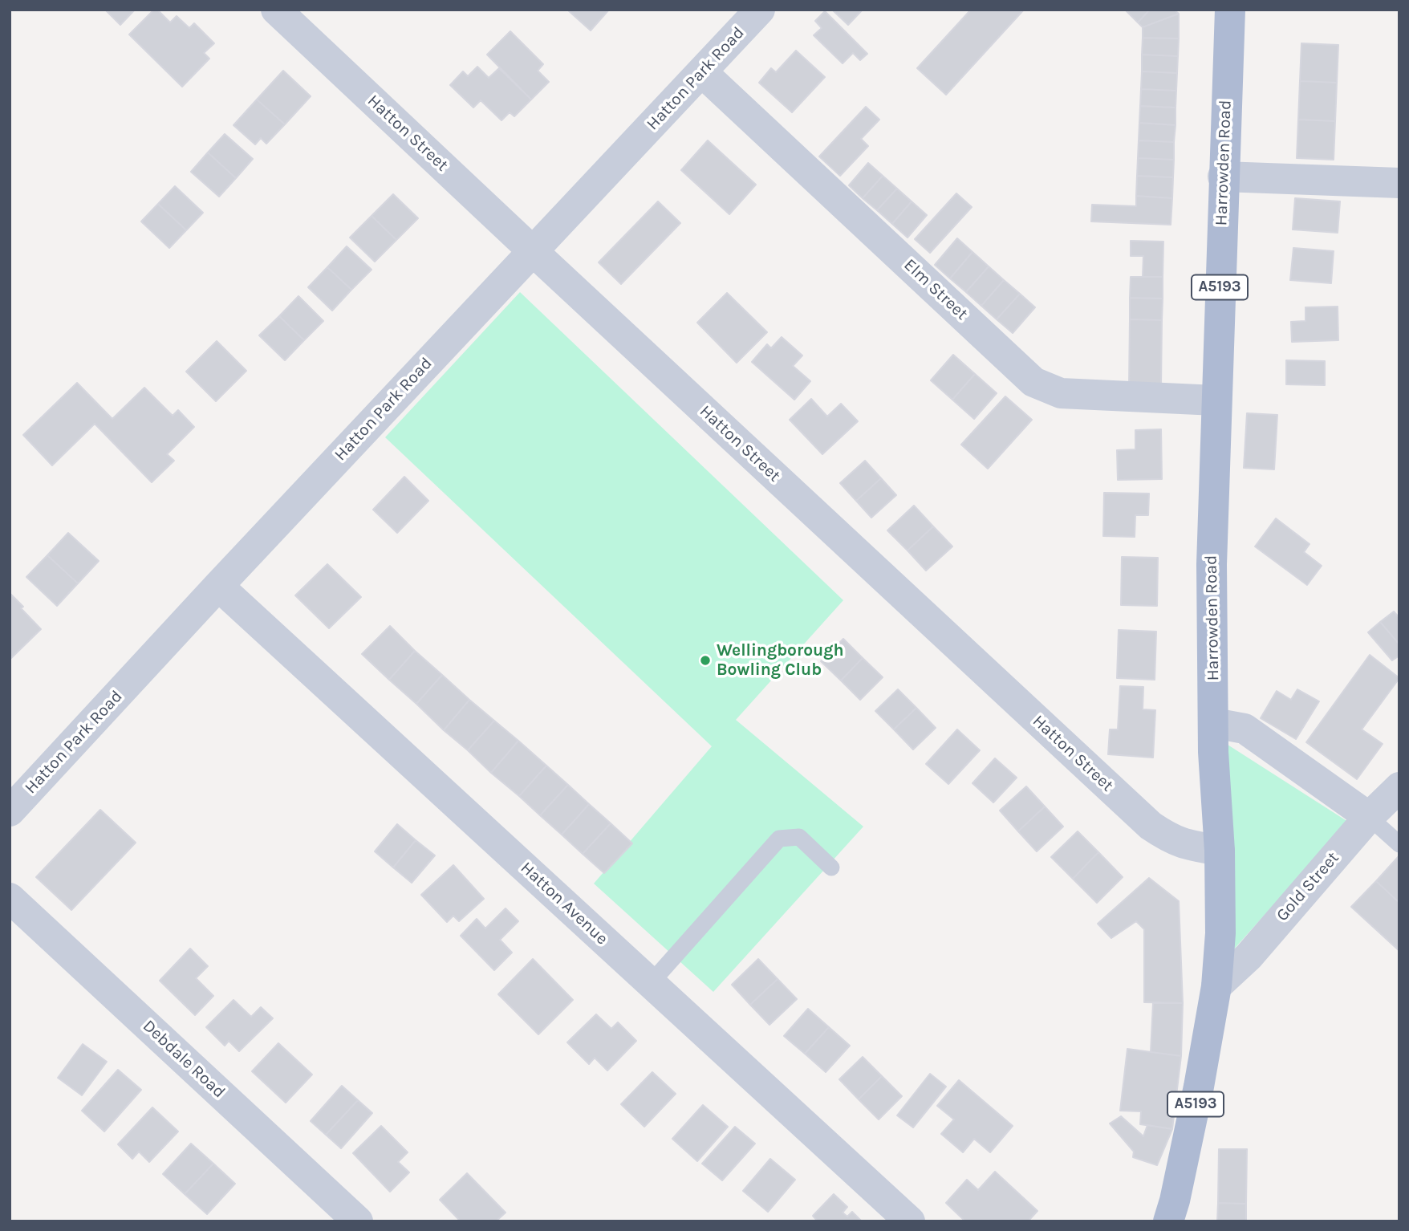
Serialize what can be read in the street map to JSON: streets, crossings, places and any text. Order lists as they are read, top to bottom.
{
  "streets": {
    "main road": ["Harrowden Road", "A5193"],
    "street": [
      "Hatton Park Road",
      "Hatton Street",
      "Elm Street",
      "Gold Street",
      "Hatton Avenue",
      "Debdale Road"
    ]
  },
  "crossings": [
    ["Hatton Park Road", "Hatton Street"],
    ["Hatton Park Road", "Elm Street"],
    ["Hatton Park Road", "Hatton Avenue"],
    ["Hatton Street", "Harrowden Road"],
    ["Harrowden Road", "Elm Street"],
    ["Harrowden Road", "Gold Street"]
  ],
  "places": ["Wellingborough Bowling Club"]
}
